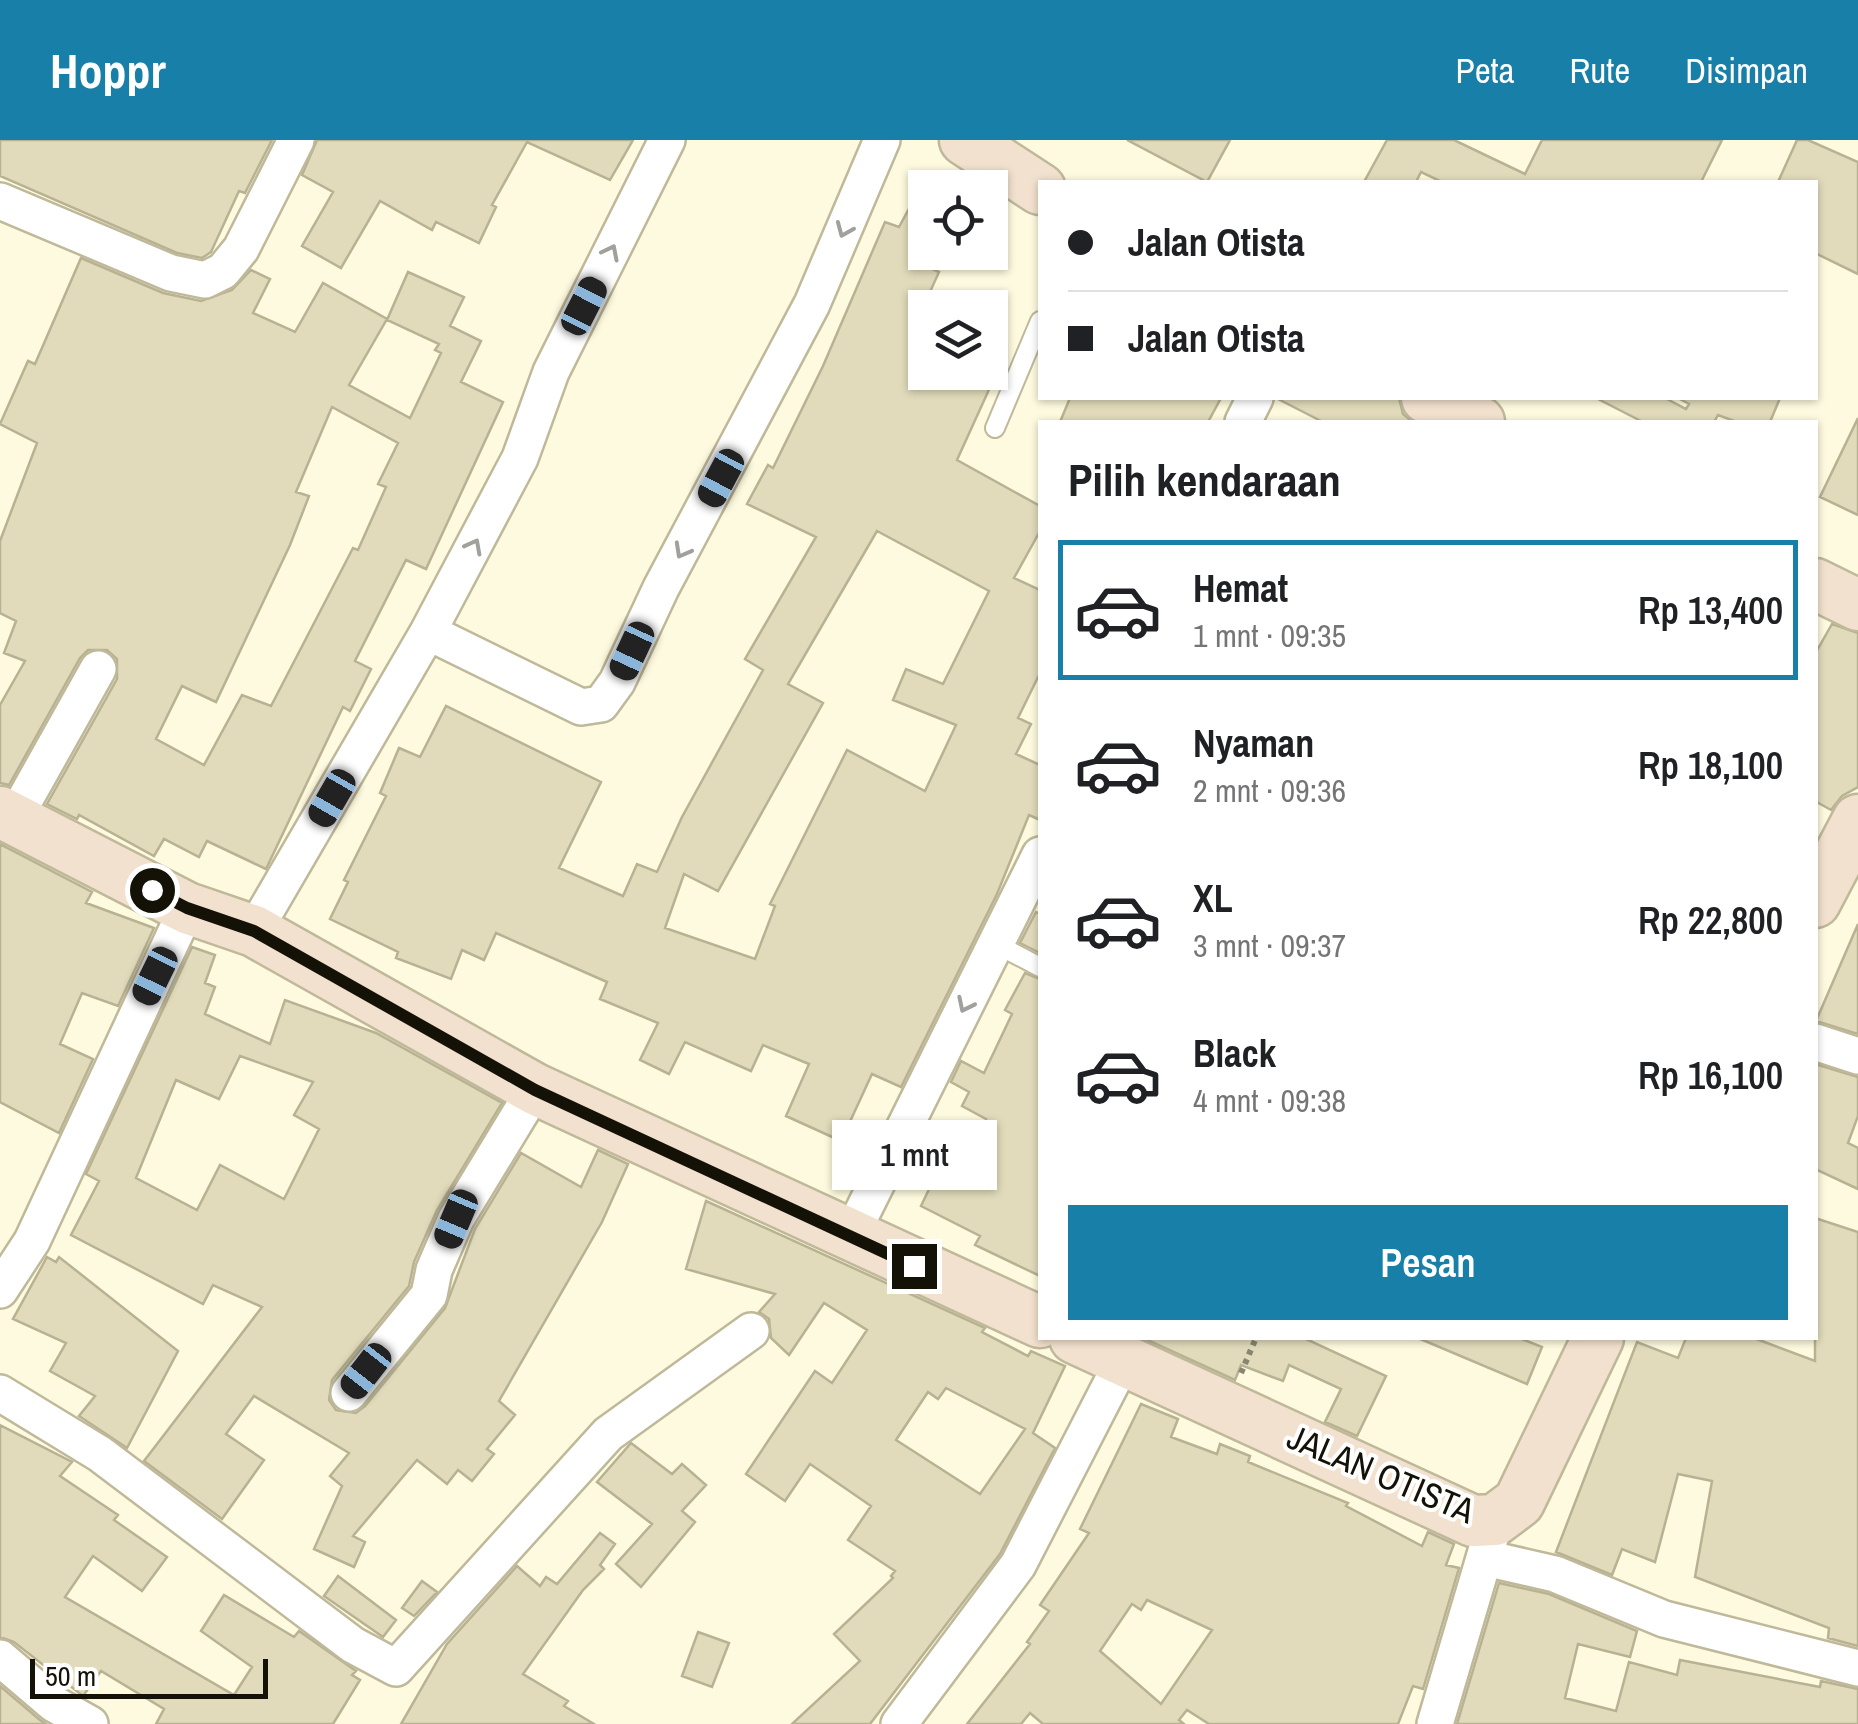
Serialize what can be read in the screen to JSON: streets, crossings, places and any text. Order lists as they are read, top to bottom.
{
  "streets": {
    "street": ["JALAN OTISTA"]
  },
  "scale_bar": "50 m",
  "page": {
    "header": "Hoppr",
    "nav": ["Peta", "Rute", "Disimpan"],
    "banner": ["Jalan Otista", "Jalan Otista"],
    "heading": "Pilih kendaraan",
    "list": [
      {
        "name": "Hemat",
        "note": "1 mnt · 09:35",
        "value": "Rp 13,400"
      },
      {
        "name": "Nyaman",
        "note": "2 mnt · 09:36",
        "value": "Rp 18,100"
      },
      {
        "name": "XL",
        "note": "3 mnt · 09:37",
        "value": "Rp 22,800"
      },
      {
        "name": "Black",
        "note": "4 mnt · 09:38",
        "value": "Rp 16,100"
      }
    ],
    "bubble": "1 mnt",
    "buttons": "Pesan",
    "scale": "50 m"
  }
}
